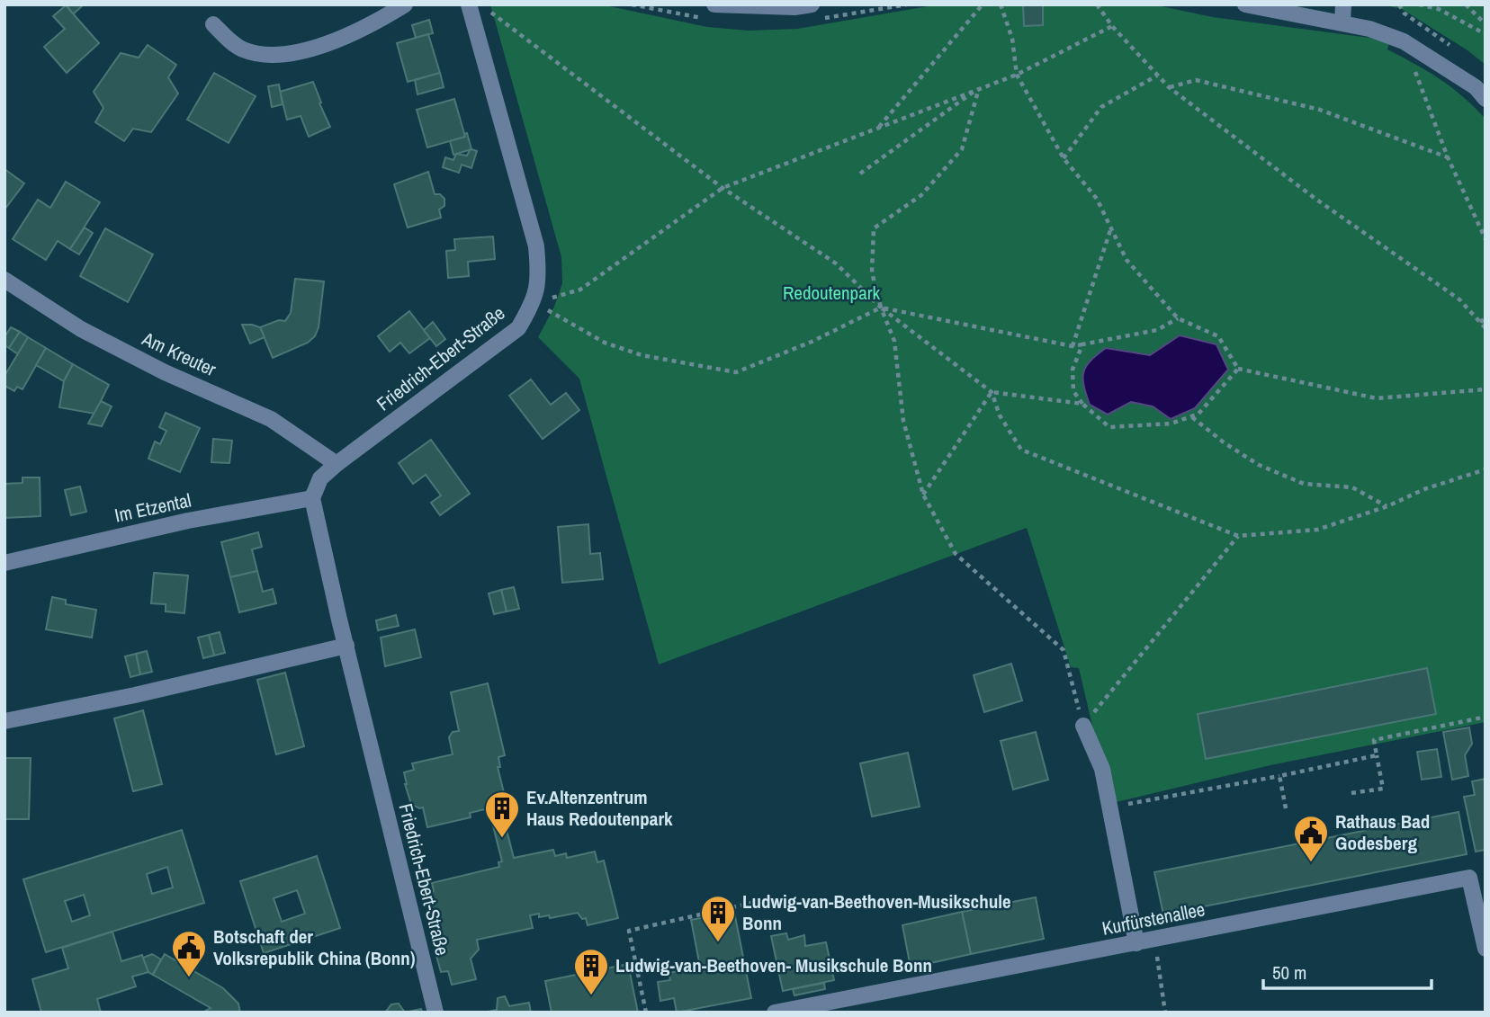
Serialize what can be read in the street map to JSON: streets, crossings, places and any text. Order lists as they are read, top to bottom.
{
  "streets": {
    "street": [
      "Am Kreuter",
      "Friedrich-Ebert-Straße",
      "Im Etzental",
      "Kurfürstenallee"
    ]
  },
  "crossings": [
    ["Am Kreuter", "Friedrich-Ebert-Straße"],
    ["Friedrich-Ebert-Straße", "Im Etzental"]
  ],
  "parks": ["Redoutenpark"],
  "places": {
    "building": ["Ev.Altenzentrum Haus Redoutenpark", "Ludwig-van-Beethoven-Musikschule Bonn", "Ludwig-van-Beethoven- Musikschule Bonn"],
    "public building": ["Rathaus Bad Godesberg", "Botschaft der Volksrepublik China (Bonn)"]
  },
  "scale_bar": "50 m"
}
